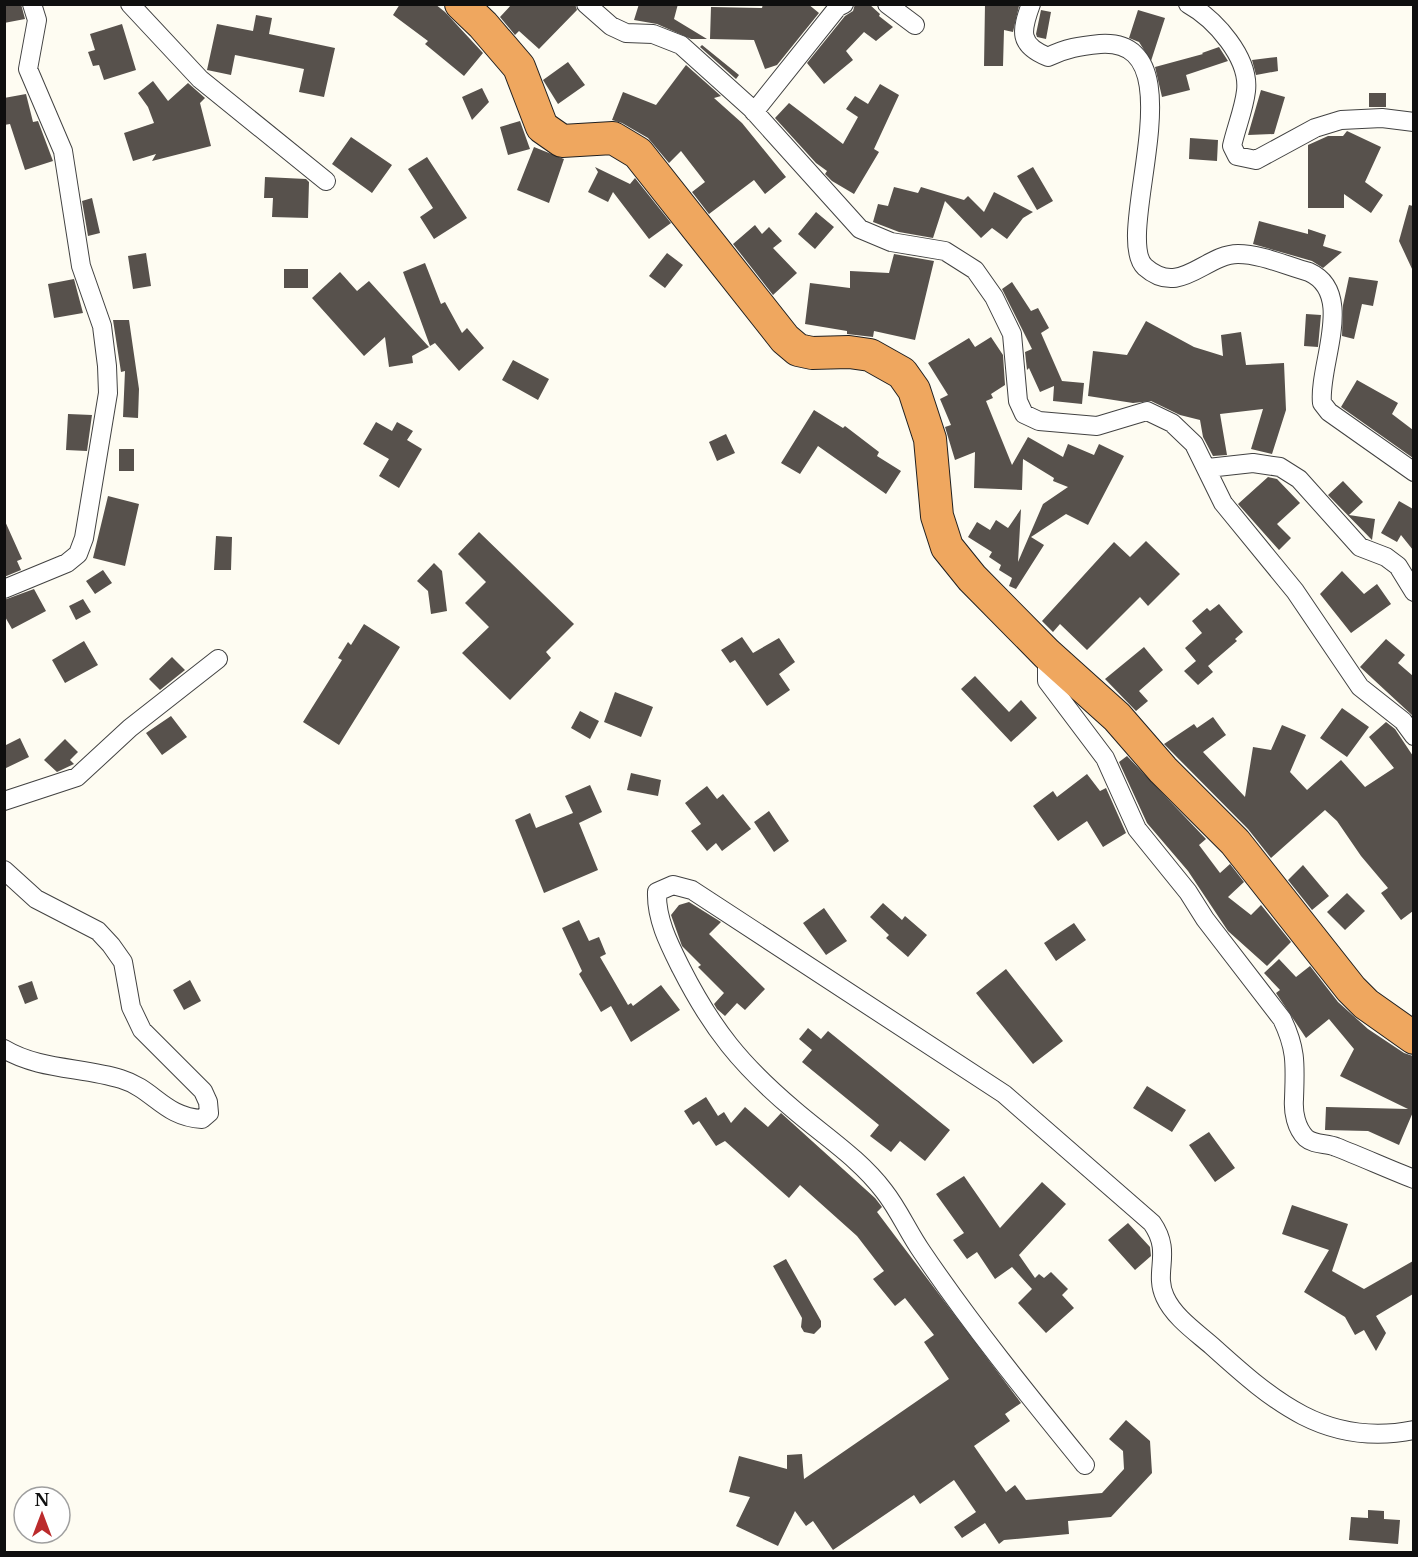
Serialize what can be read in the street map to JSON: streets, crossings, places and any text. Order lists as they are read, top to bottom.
{
  "north": "top"
}
